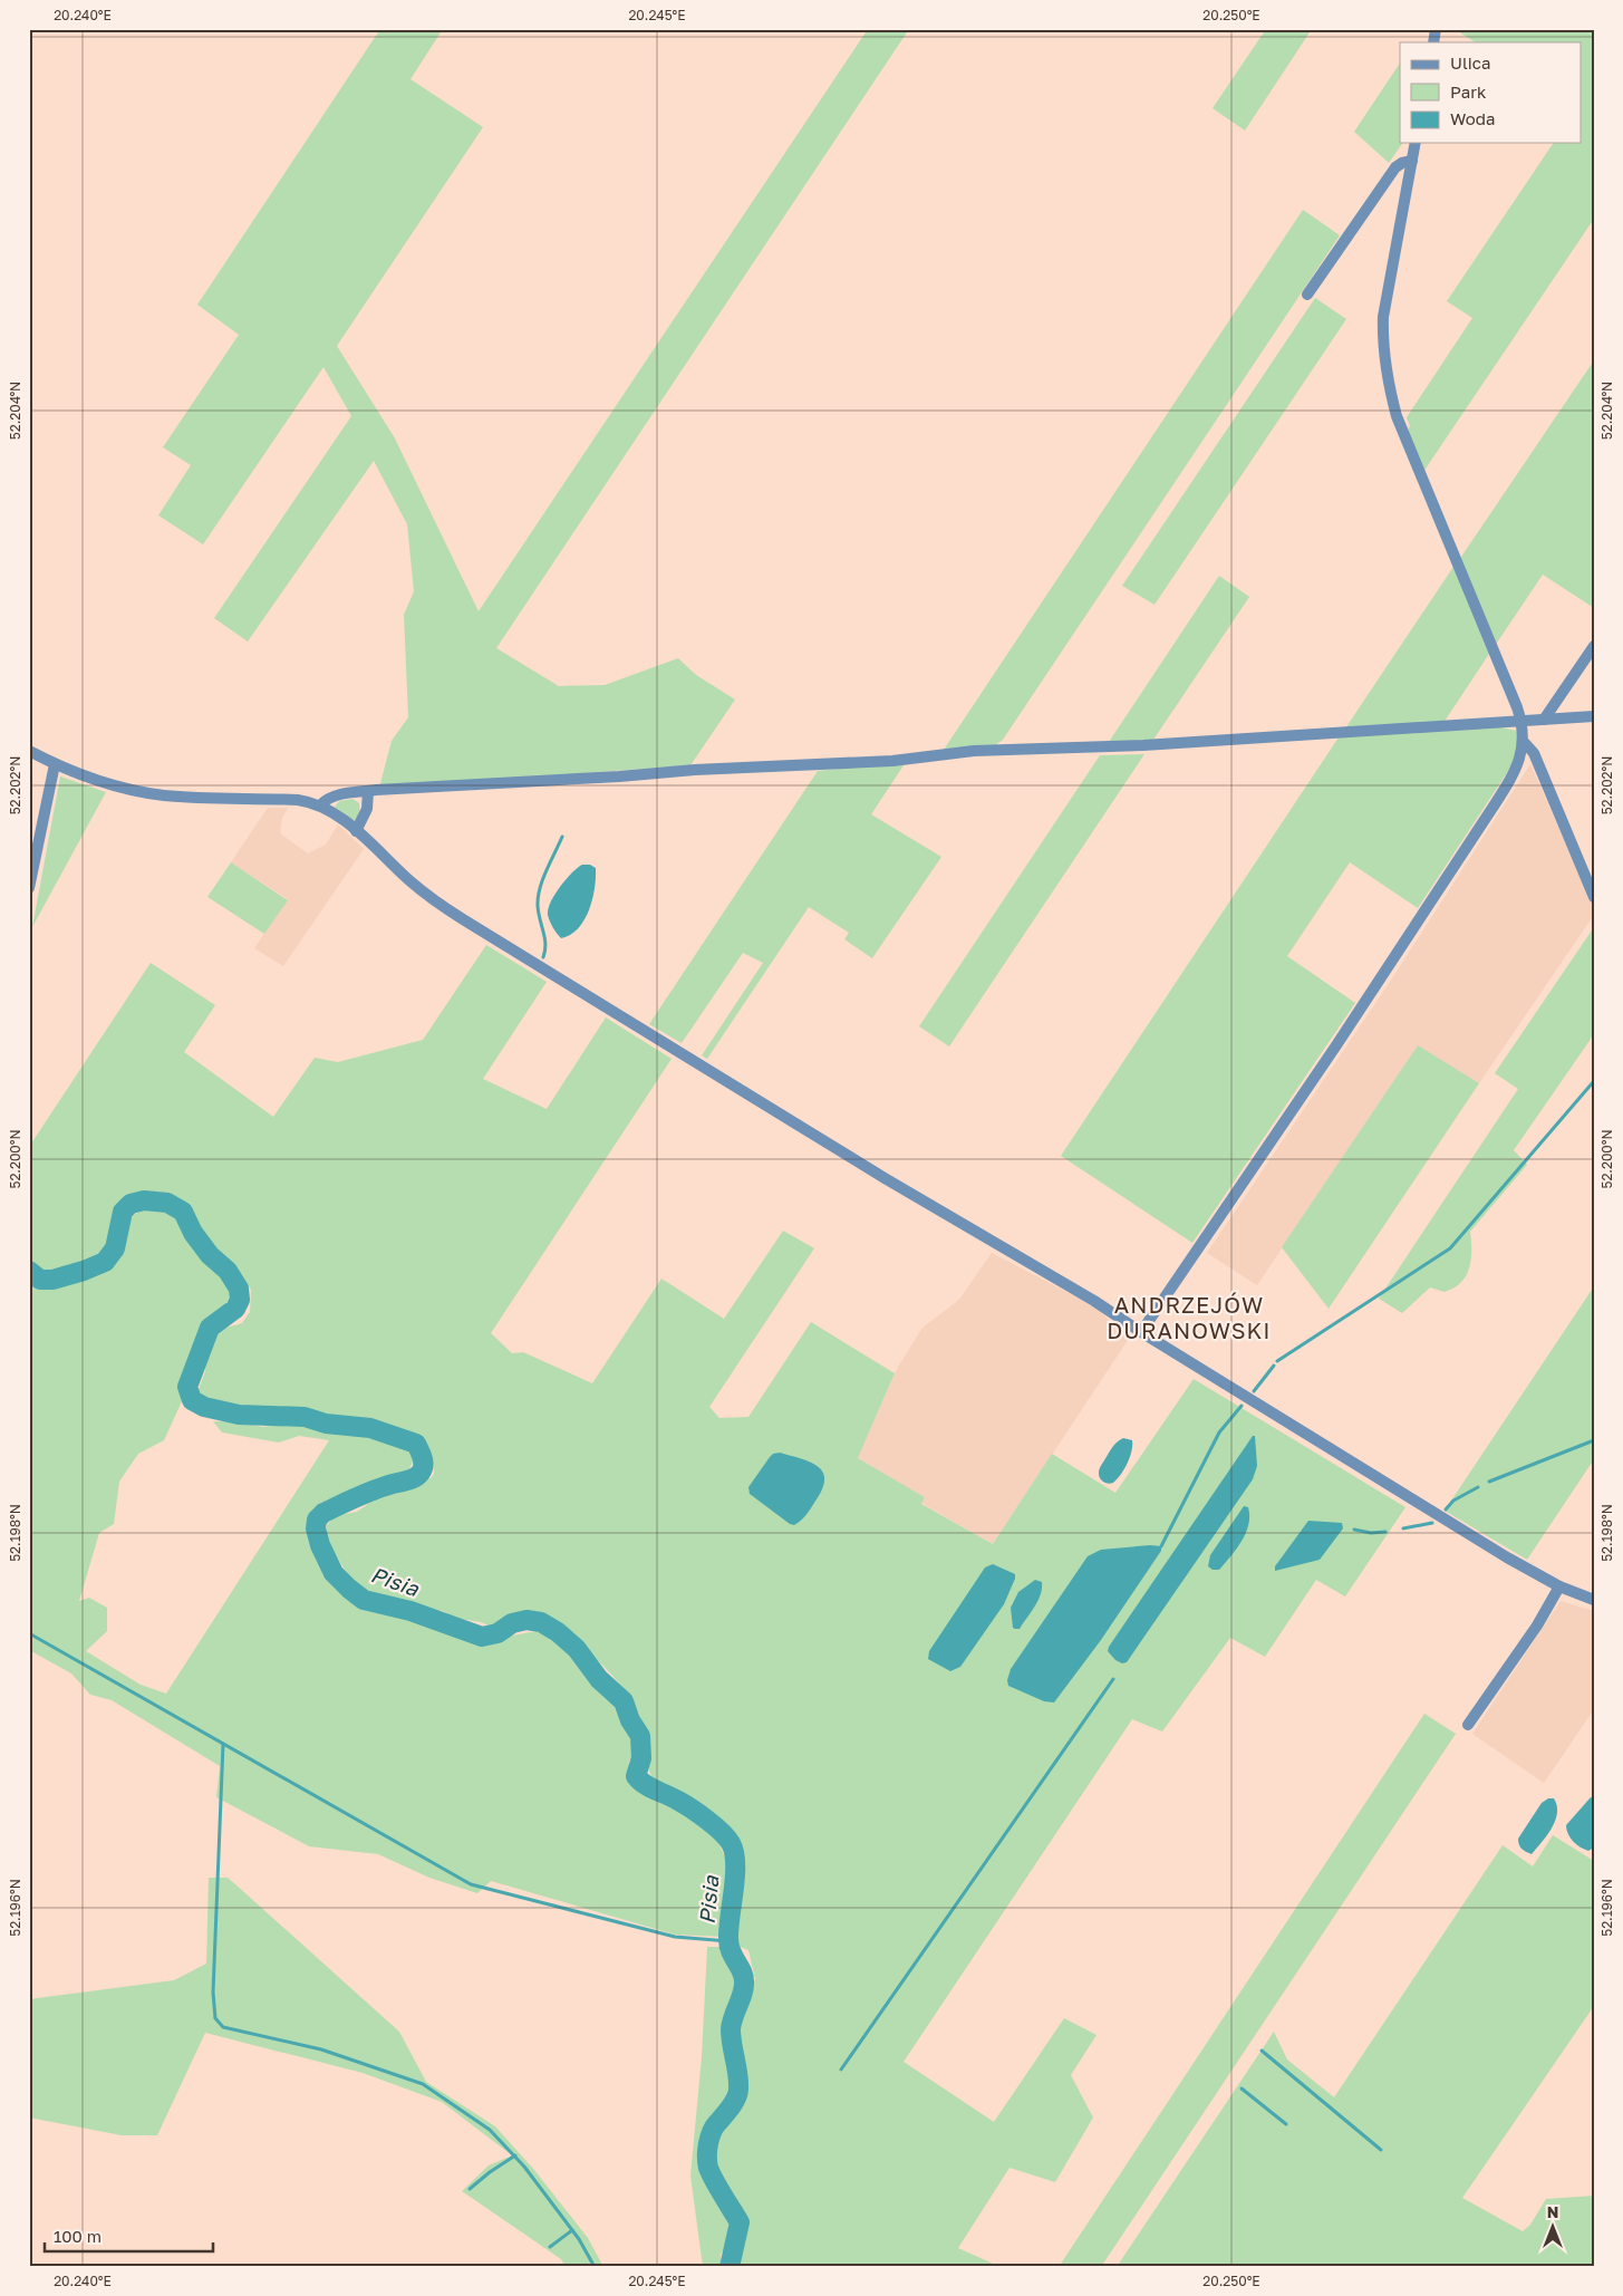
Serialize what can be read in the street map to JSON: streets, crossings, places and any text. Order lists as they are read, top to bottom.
{
  "districts": ["ANDRZEJÓW DURANOWSKI"],
  "water": ["Pisia"],
  "legend": ["Ulica", "Park", "Woda"],
  "scale_bar": "100 m",
  "north": "top",
  "coordinates": [
    "20.240°E",
    "20.245°E",
    "20.250°E",
    "52.204°N",
    "52.202°N",
    "52.200°N",
    "52.198°N",
    "52.196°N"
  ]
}
